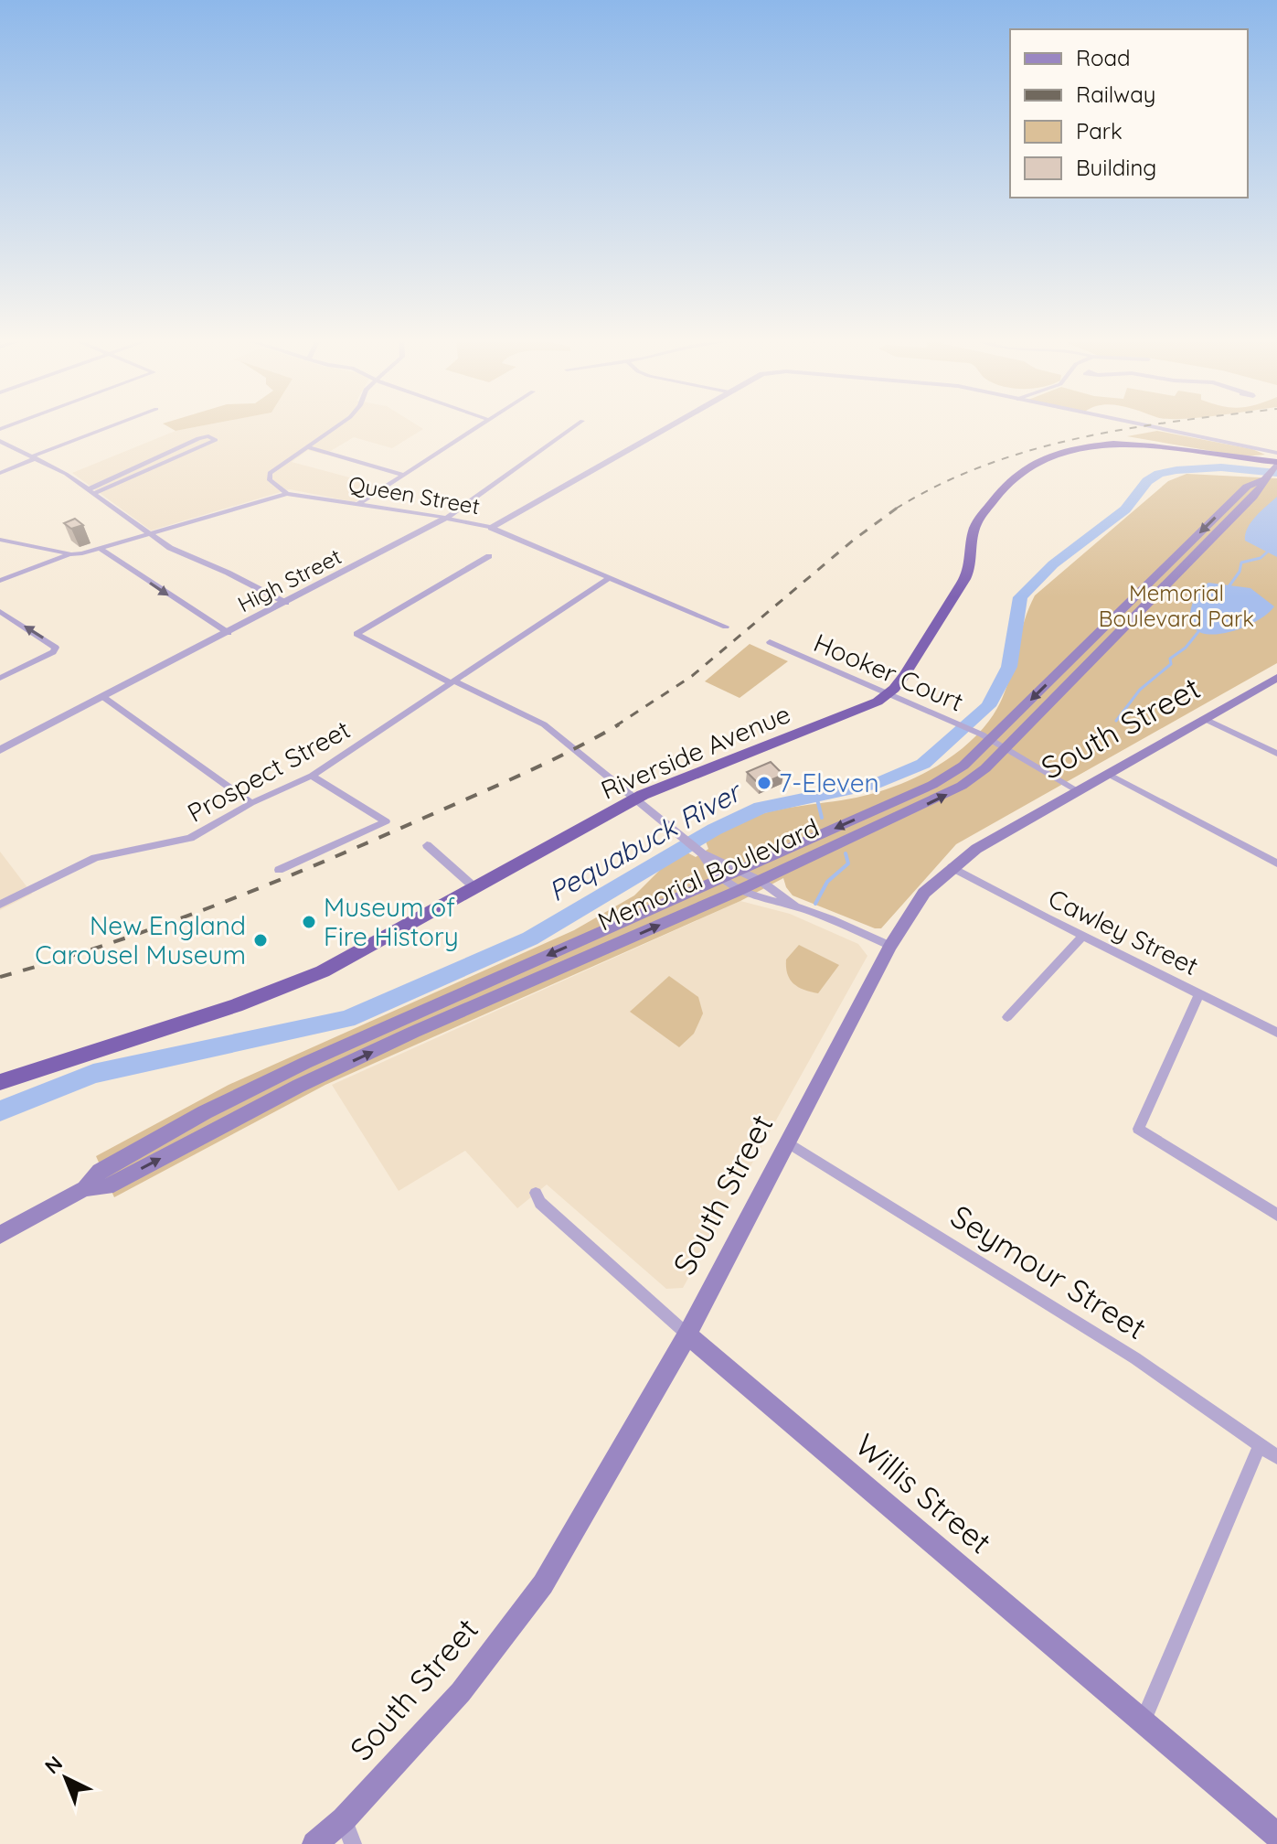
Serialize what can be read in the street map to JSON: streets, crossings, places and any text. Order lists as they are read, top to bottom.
{
  "streets": {
    "highway": ["Riverside Avenue"],
    "main road": ["South Street", "Memorial Boulevard", "Willis Street"],
    "street": [
      "Queen Street",
      "High Street",
      "Hooker Court",
      "Prospect Street",
      "Cawley Street",
      "Seymour Street"
    ]
  },
  "crossings": [
    ["Queen Street", "High Street"],
    ["Queen Street", "Prospect Street"],
    ["Hooker Court", "South Street"],
    ["Hooker Court", "Riverside Avenue"],
    ["Hooker Court", "Memorial Boulevard"],
    ["South Street", "Cawley Street"],
    ["South Street", "Seymour Street"],
    ["South Street", "Willis Street"],
    ["Riverside Avenue", "Memorial Boulevard"]
  ],
  "water": ["Pequabuck River"],
  "parks": ["Memorial Boulevard Park"],
  "places": ["7-Eleven", "Museum of Fire History", "New England Carousel Museum"],
  "legend": [
    "Road",
    "Railway",
    "Park",
    "Building"
  ],
  "north": "top left"
}
